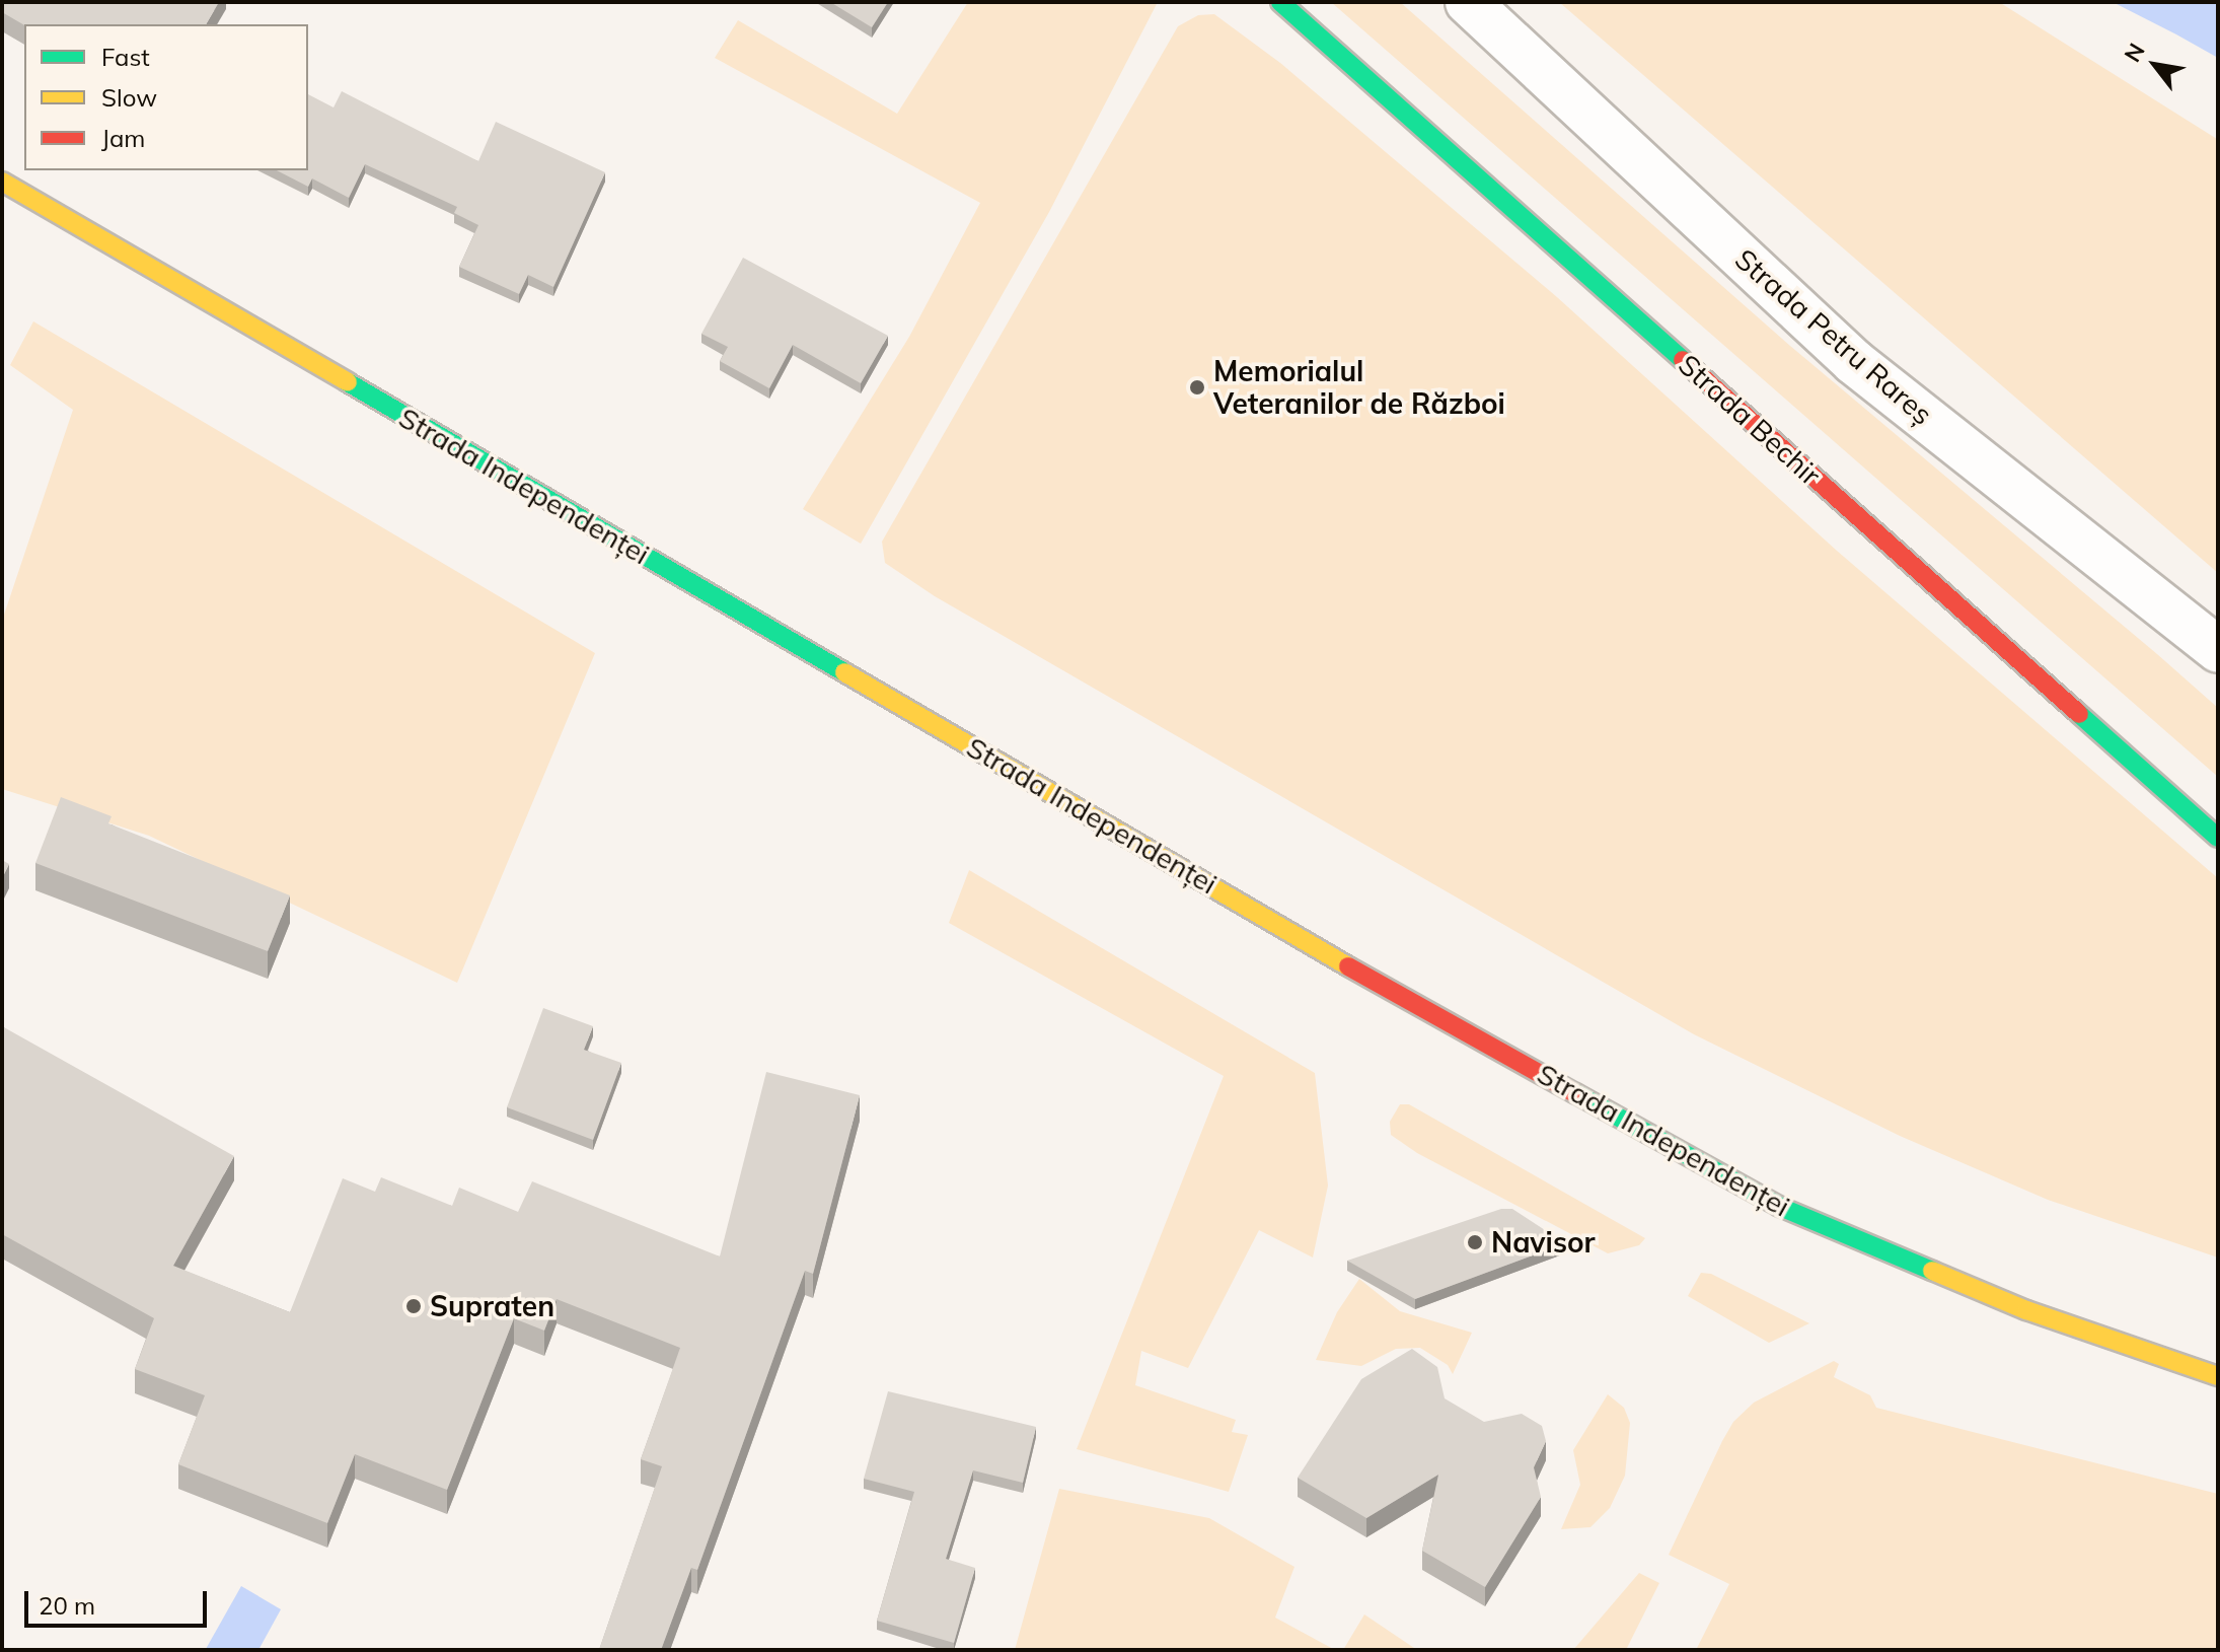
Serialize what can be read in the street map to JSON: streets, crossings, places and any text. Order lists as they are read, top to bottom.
{
  "streets": {
    "main road": ["Strada Bechir", "Strada Independenței"],
    "street": ["Strada Petru Rareș"]
  },
  "places": ["Memorialul Veteranilor de Război", "Navisor", "Supraten"],
  "legend": ["Fast", "Slow", "Jam"],
  "scale_bar": "20 m",
  "north": "top left"
}
